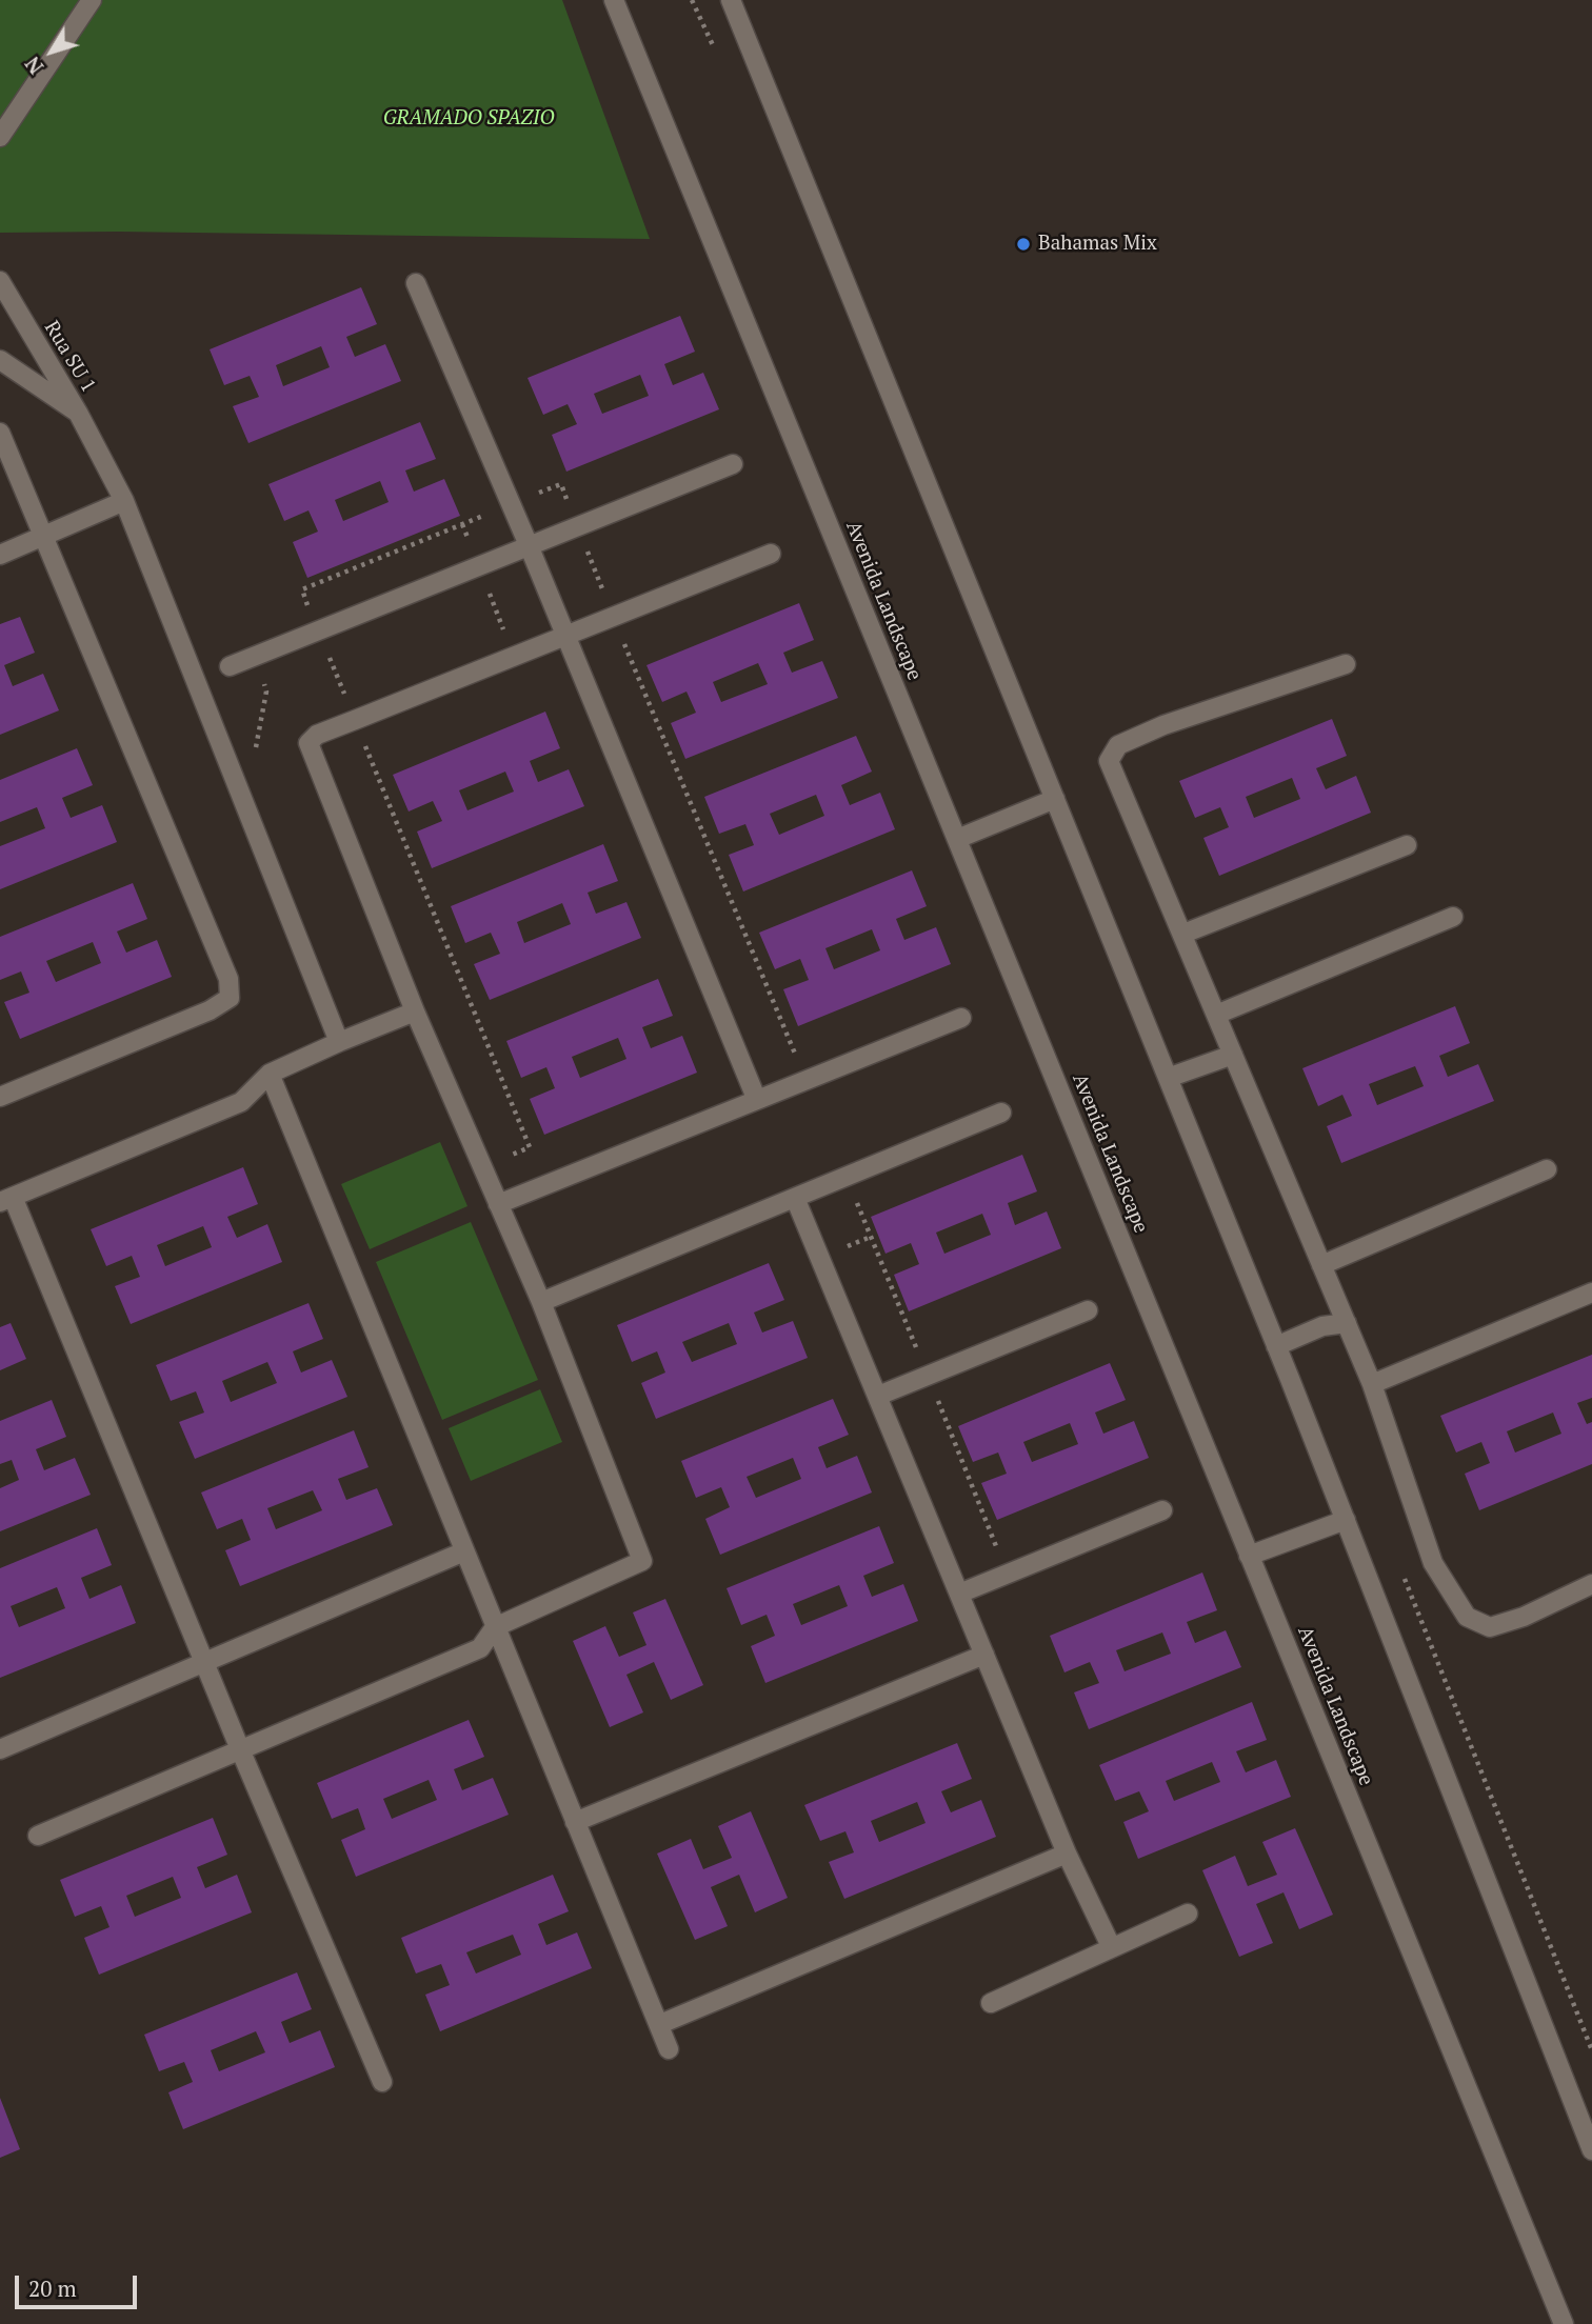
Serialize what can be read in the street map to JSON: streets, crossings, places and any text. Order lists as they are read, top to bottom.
{
  "streets": {
    "street": ["Rua SU 1", "Avenida Landscape"]
  },
  "parks": ["GRAMADO SPAZIO"],
  "places": ["Bahamas Mix"],
  "scale_bar": "20 m",
  "north": "bottom left"
}
